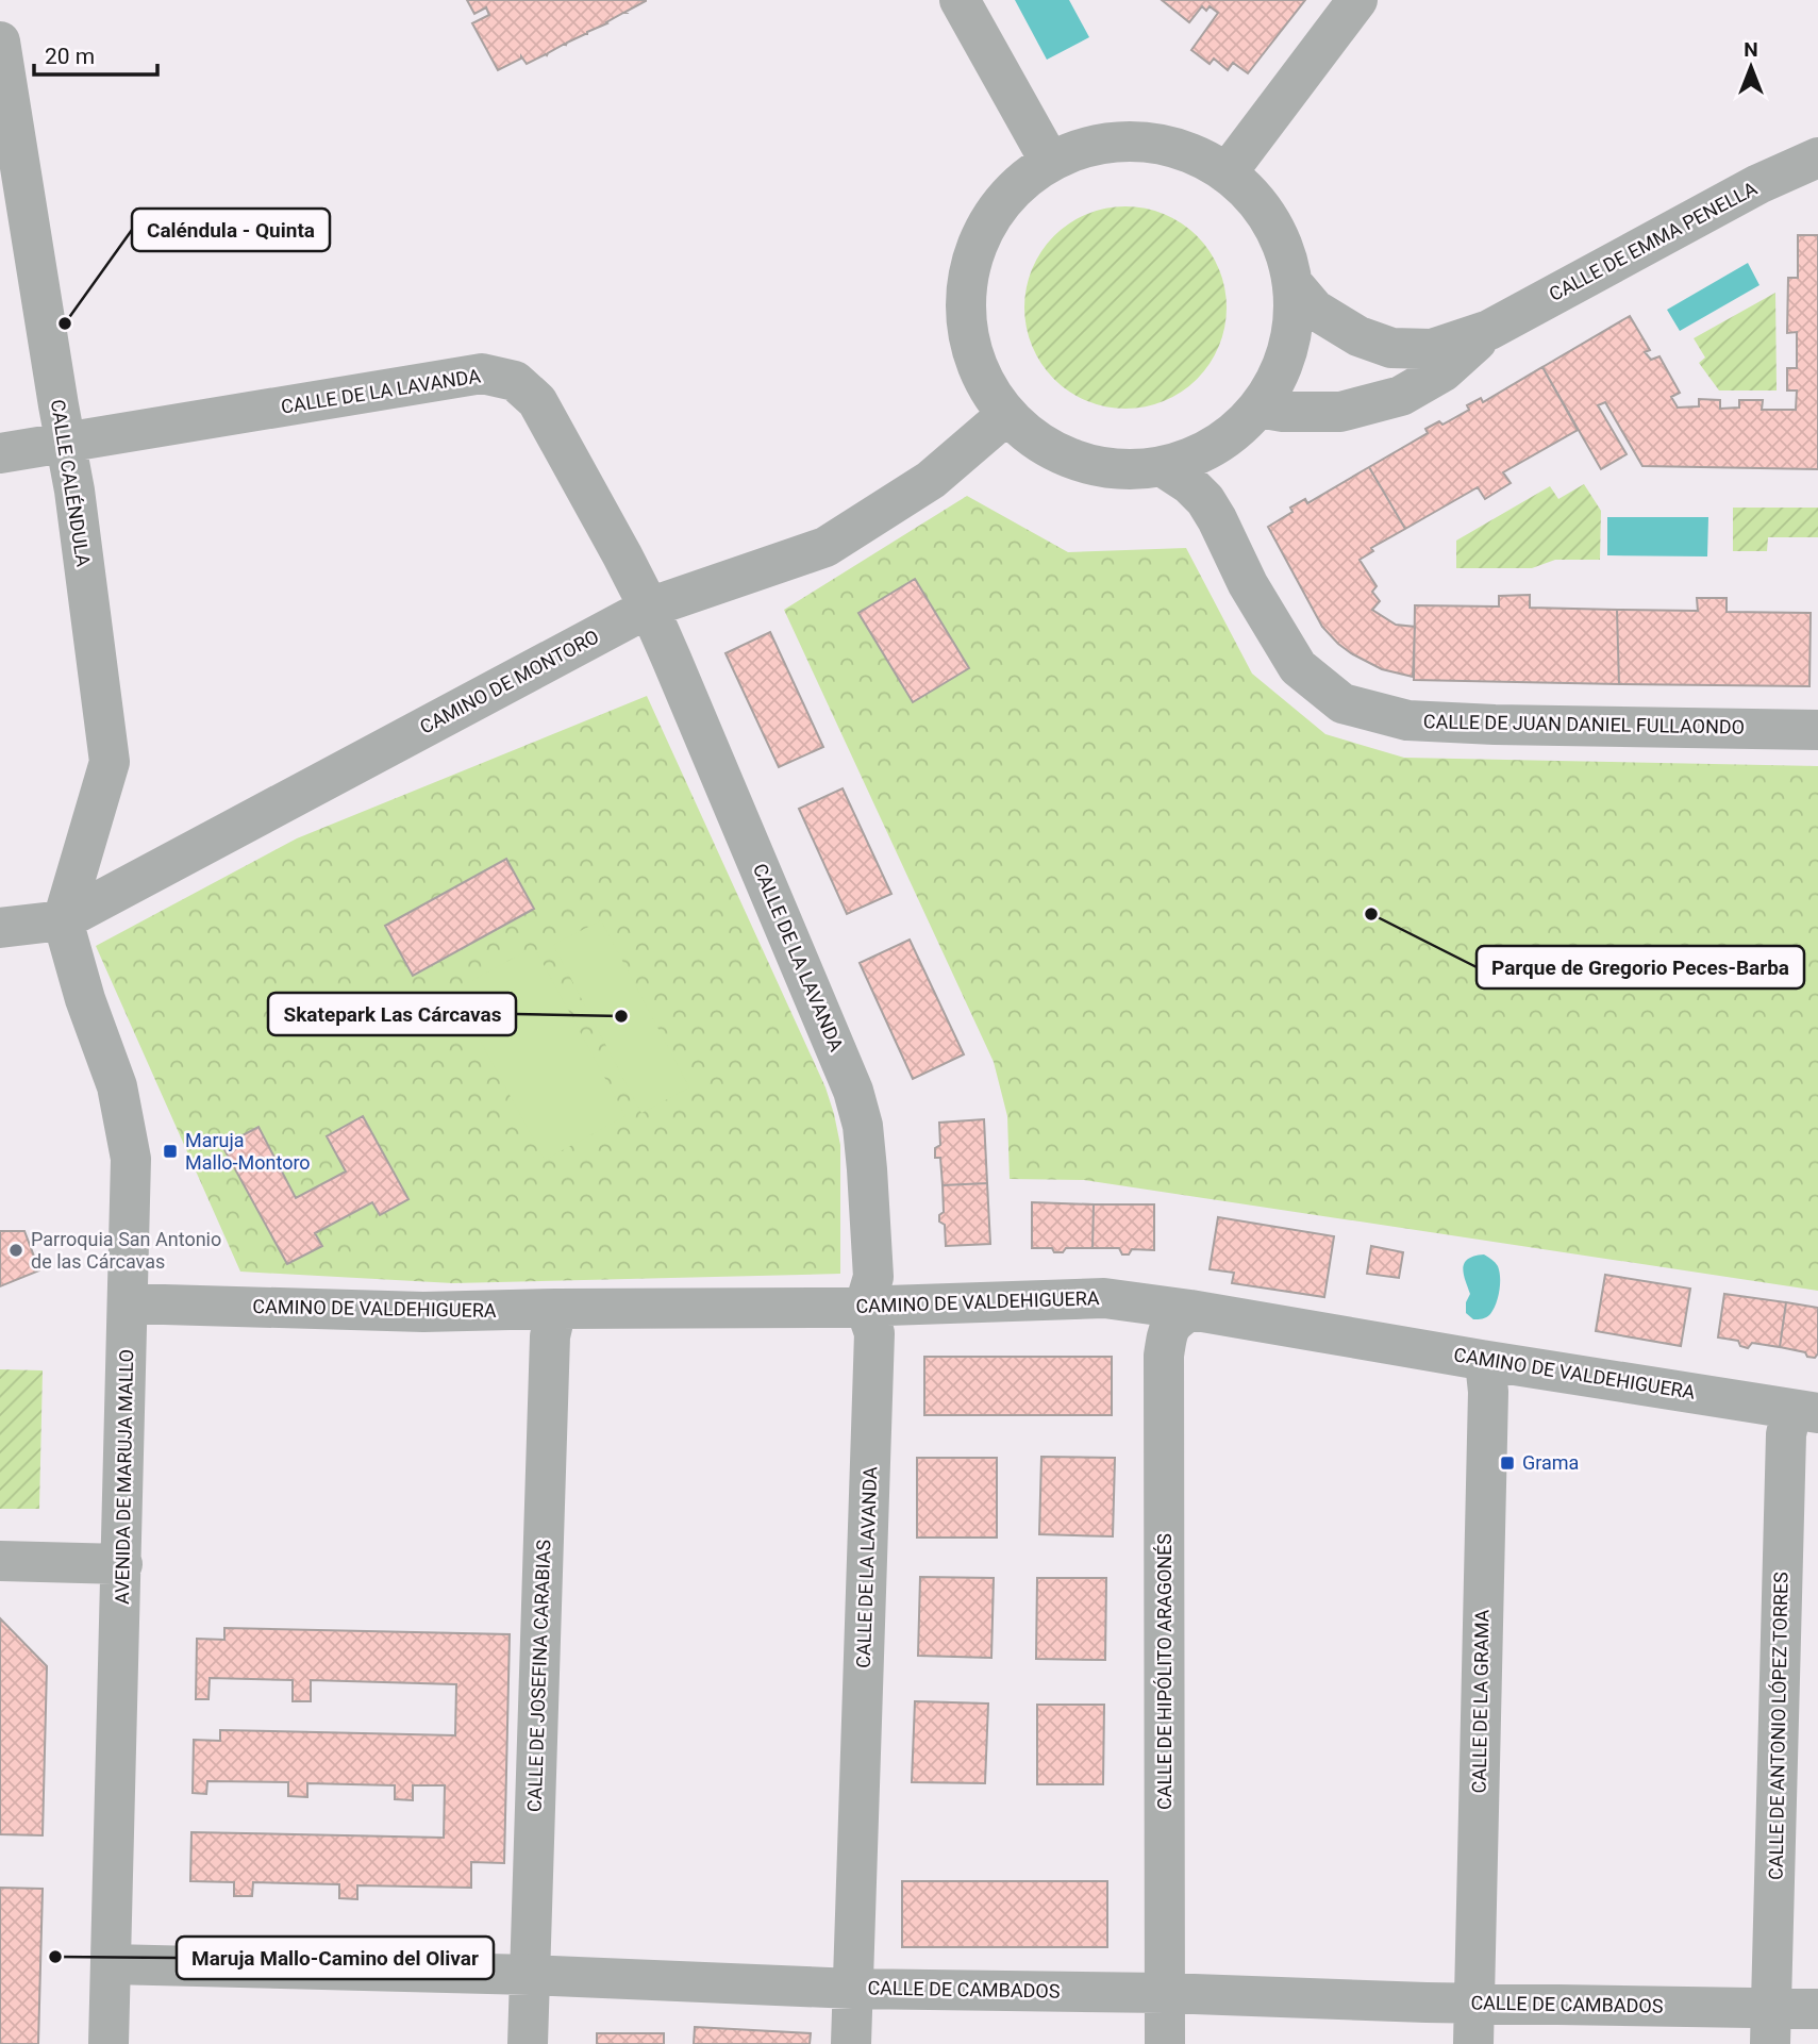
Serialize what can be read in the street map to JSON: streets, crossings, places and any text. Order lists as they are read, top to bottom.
{
  "streets": {
    "street": [
      "CALLE DE EMMA PENELLA",
      "CALLE DE LA LAVANDA",
      "CALLE CALÉNDULA",
      "CAMINO DE MONTORO",
      "CALLE DE JUAN DANIEL FULLAONDO",
      "CAMINO DE VALDEHIGUERA",
      "AVENIDA DE MARUJA MALLO",
      "CALLE DE HIPÓLITO ARAGONÉS",
      "CALLE DE JOSEFINA CARABIAS",
      "CALLE DE LA GRAMA",
      "CALLE DE ANTONIO LÓPEZ TORRES",
      "CALLE DE CAMBADOS"
    ]
  },
  "crossings": [
    ["CALLE DE LA LAVANDA", "CALLE CALÉNDULA"],
    ["CALLE DE LA LAVANDA", "CAMINO DE MONTORO"],
    ["CALLE DE LA LAVANDA", "CAMINO DE VALDEHIGUERA"],
    ["CALLE DE LA LAVANDA", "CALLE DE CAMBADOS"],
    ["CALLE CALÉNDULA", "CAMINO DE MONTORO"],
    ["CALLE CALÉNDULA", "AVENIDA DE MARUJA MALLO"],
    ["CAMINO DE MONTORO", "AVENIDA DE MARUJA MALLO"],
    ["CAMINO DE VALDEHIGUERA", "AVENIDA DE MARUJA MALLO"],
    ["CAMINO DE VALDEHIGUERA", "CALLE DE HIPÓLITO ARAGONÉS"],
    ["CAMINO DE VALDEHIGUERA", "CALLE DE JOSEFINA CARABIAS"],
    ["CAMINO DE VALDEHIGUERA", "CALLE DE LA GRAMA"],
    ["CAMINO DE VALDEHIGUERA", "CALLE DE ANTONIO LÓPEZ TORRES"],
    ["AVENIDA DE MARUJA MALLO", "CALLE DE CAMBADOS"],
    ["CALLE DE HIPÓLITO ARAGONÉS", "CALLE DE CAMBADOS"],
    ["CALLE DE JOSEFINA CARABIAS", "CALLE DE CAMBADOS"],
    ["CALLE DE LA GRAMA", "CALLE DE CAMBADOS"],
    ["CALLE DE ANTONIO LÓPEZ TORRES", "CALLE DE CAMBADOS"]
  ],
  "places": {
    "other": [
      "Caléndula - Quinta",
      "Parque de Gregorio Peces-Barba",
      "Skatepark Las Cárcavas",
      "Parroquia San Antonio de las Cárcavas",
      "Maruja Mallo-Camino del Olivar"
    ],
    "transit": ["Maruja Mallo-Montoro", "Grama"]
  },
  "scale_bar": "20 m",
  "north": "top"
}
